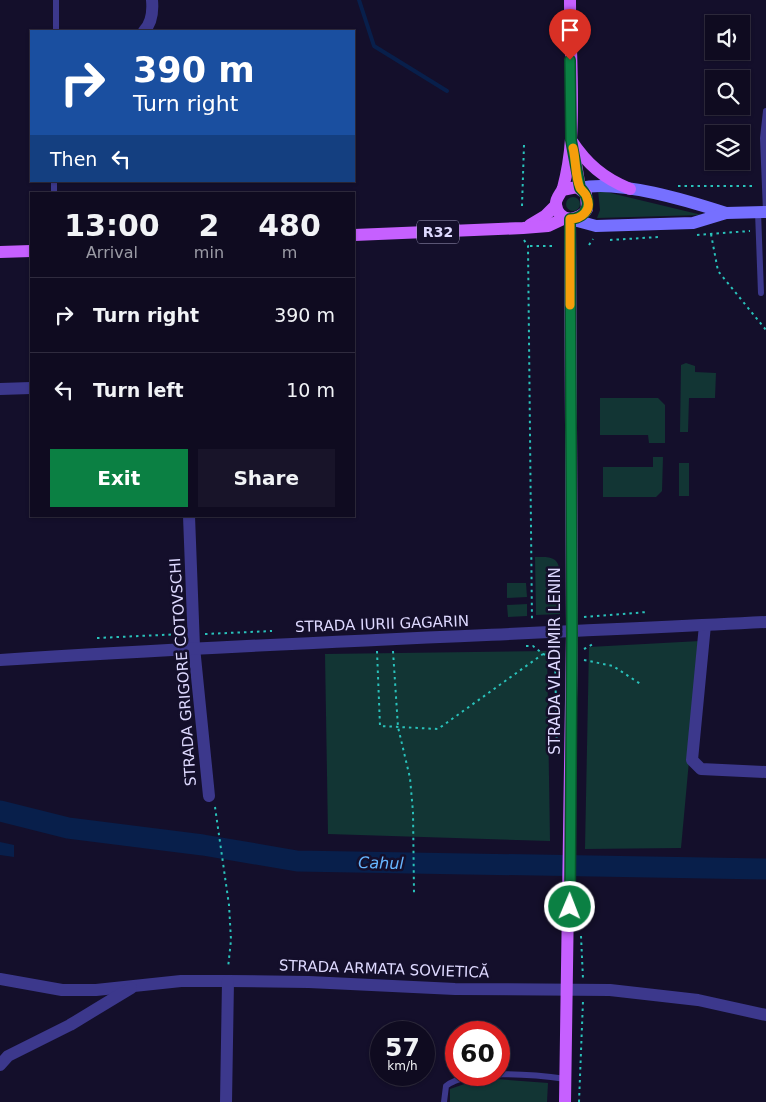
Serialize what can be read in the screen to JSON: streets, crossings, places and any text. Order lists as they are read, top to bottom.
{
  "streets": {
    "main road": ["R32", "STRADA VLADIMIR LENIN"],
    "street": ["STRADA IURII GAGARIN", "STRADA GRIGORE COTOVSCHI", "STRADA ARMATA SOVIETICĂ"]
  },
  "crossings": [
    ["R32", "STRADA VLADIMIR LENIN"],
    ["STRADA IURII GAGARIN", "STRADA VLADIMIR LENIN"],
    ["STRADA IURII GAGARIN", "STRADA GRIGORE COTOVSCHI"],
    ["STRADA VLADIMIR LENIN", "STRADA ARMATA SOVIETICĂ"]
  ],
  "water": ["Cahul"],
  "page": {
    "turn": ["390 m", "Turn right"],
    "then": "Then",
    "eta": [
      "13:00",
      "Arrival",
      "2",
      "min",
      "480",
      "m"
    ],
    "list": [
      {
        "name": "Turn right",
        "value": "390 m"
      },
      {
        "name": "Turn left",
        "value": "10 m"
      }
    ],
    "buttons": ["Exit", "Share"],
    "speed": "57 km/h",
    "limit": "60"
  }
}
